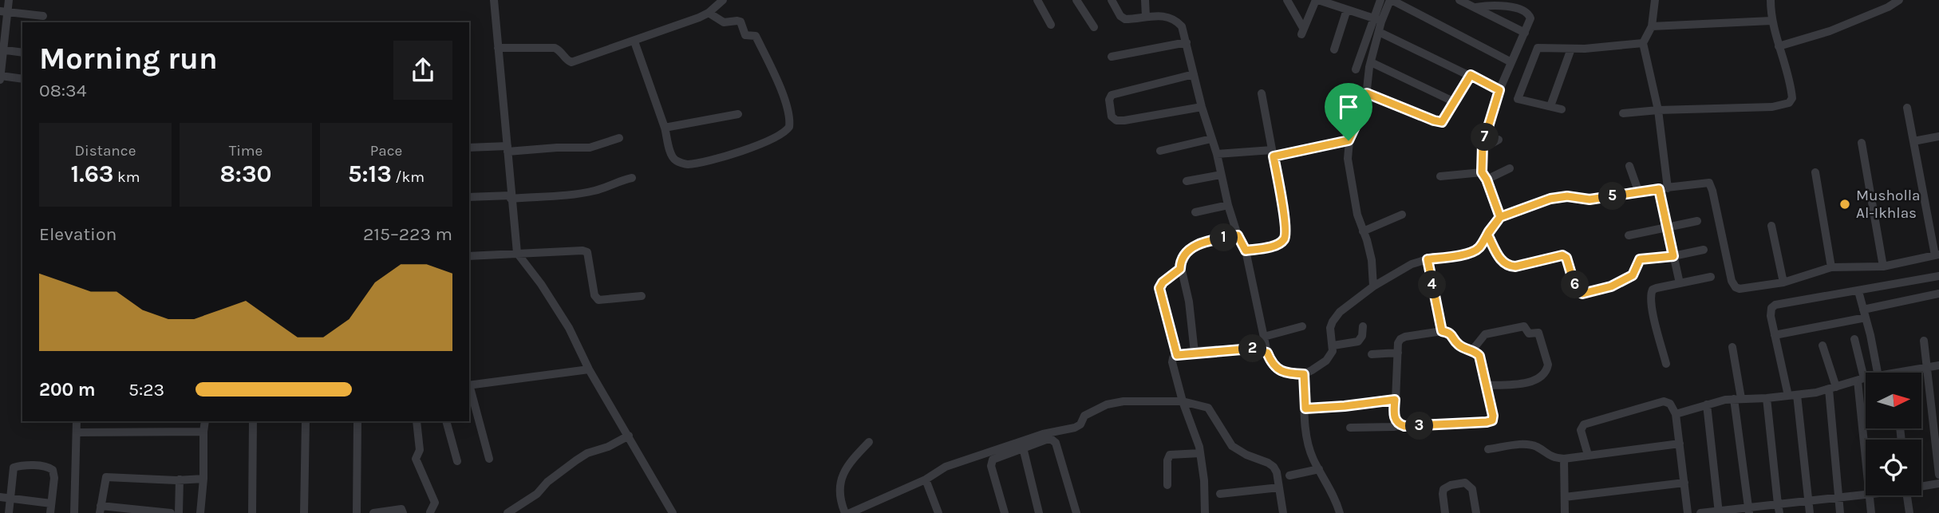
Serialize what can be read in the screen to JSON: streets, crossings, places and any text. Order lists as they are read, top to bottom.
{
  "places": ["Musholla Al-Ikhlas"],
  "north": "right",
  "page": {
    "heading": ["Morning run", "08:34"],
    "stats": [
      ["Distance", "1.63 km"],
      ["Time", "8:30"],
      ["Pace", "5:13 /km"]
    ],
    "pins": [
      "7",
      "5",
      "1",
      "4",
      "6",
      "2",
      "3"
    ],
    "chart": ["Elevation", "215–223 m"],
    "list": [
      {
        "name": "200 m",
        "note": "5:23"
      }
    ]
  }
}
